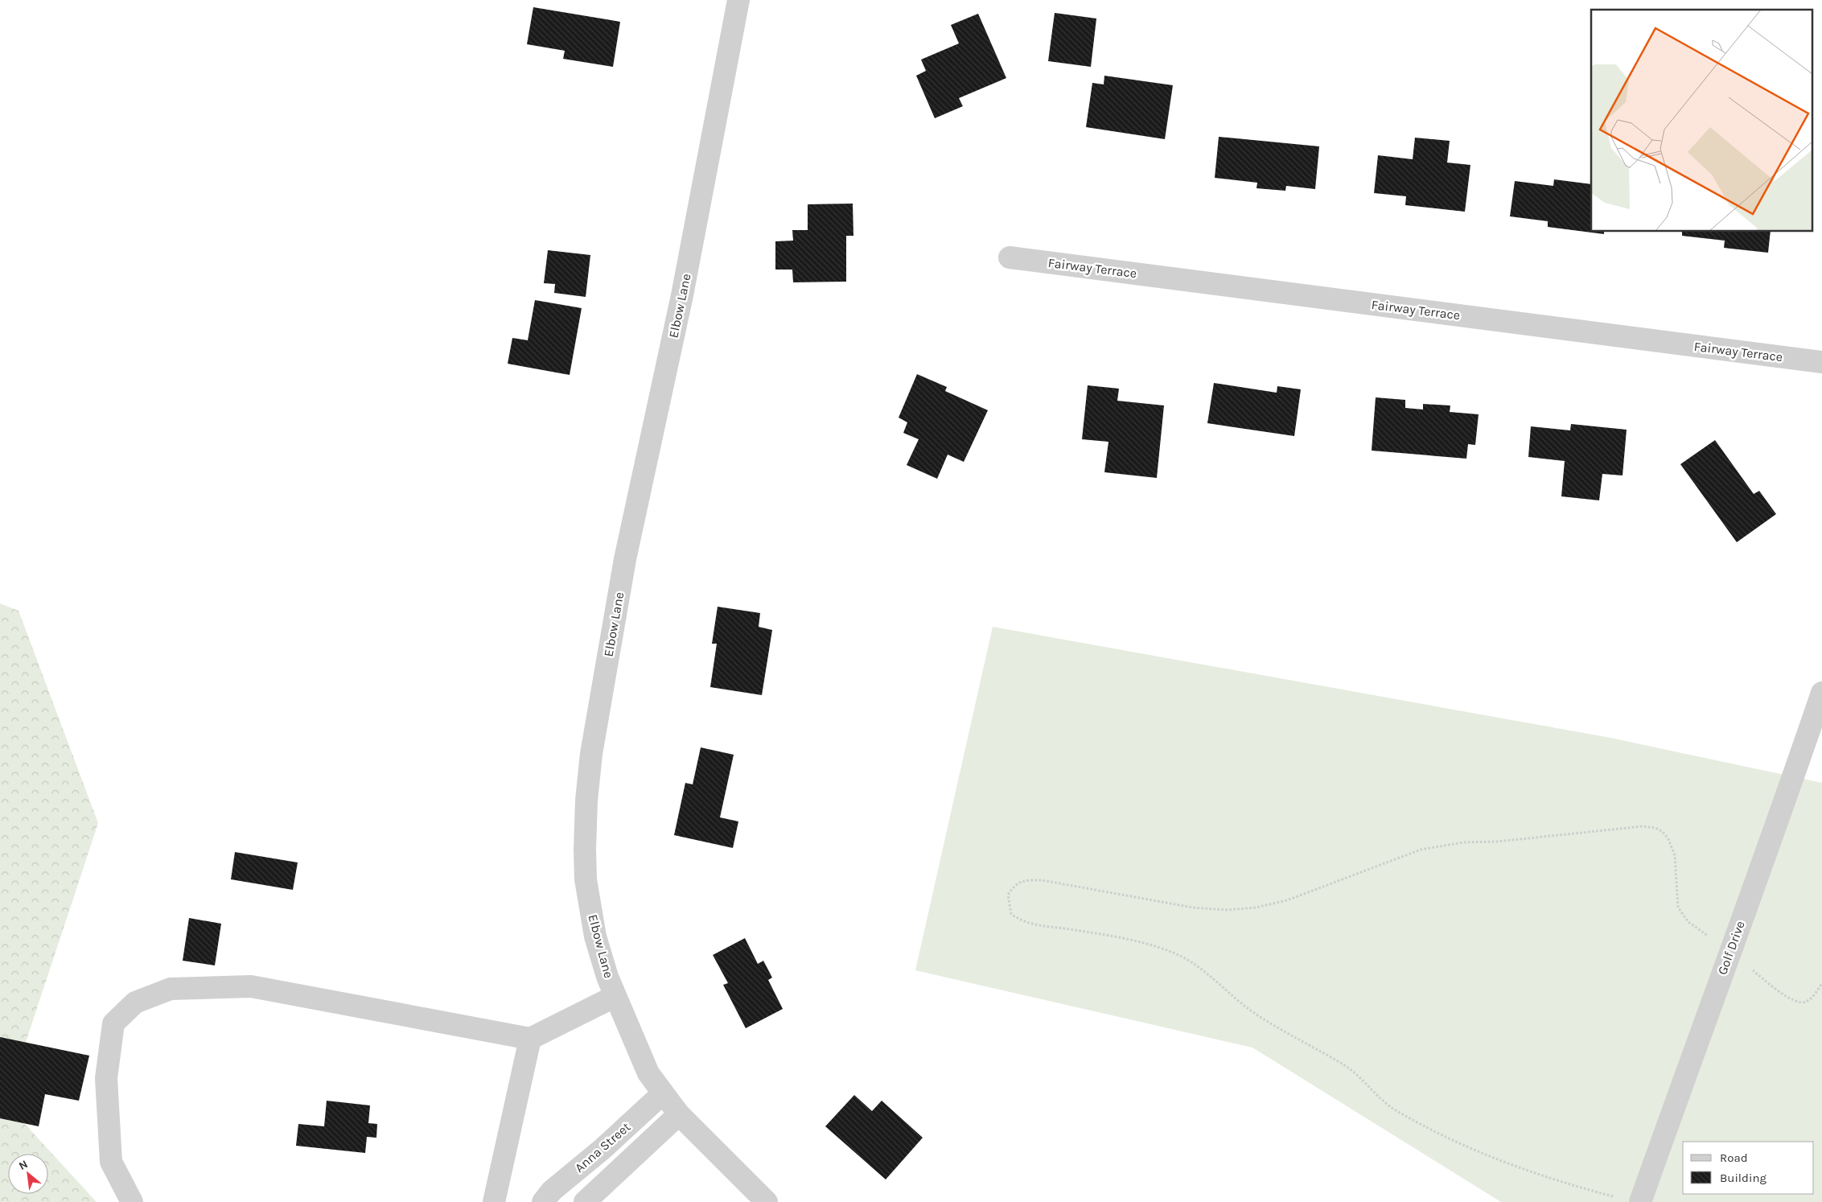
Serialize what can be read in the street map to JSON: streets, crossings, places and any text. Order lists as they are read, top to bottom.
{
  "streets": {
    "street": [
      "Fairway Terrace",
      "Elbow Lane",
      "Golf Drive",
      "Anna Street"
    ]
  },
  "crossings": [
    ["Elbow Lane", "Anna Street"]
  ],
  "legend": ["Road", "Building"],
  "north": "top left"
}
